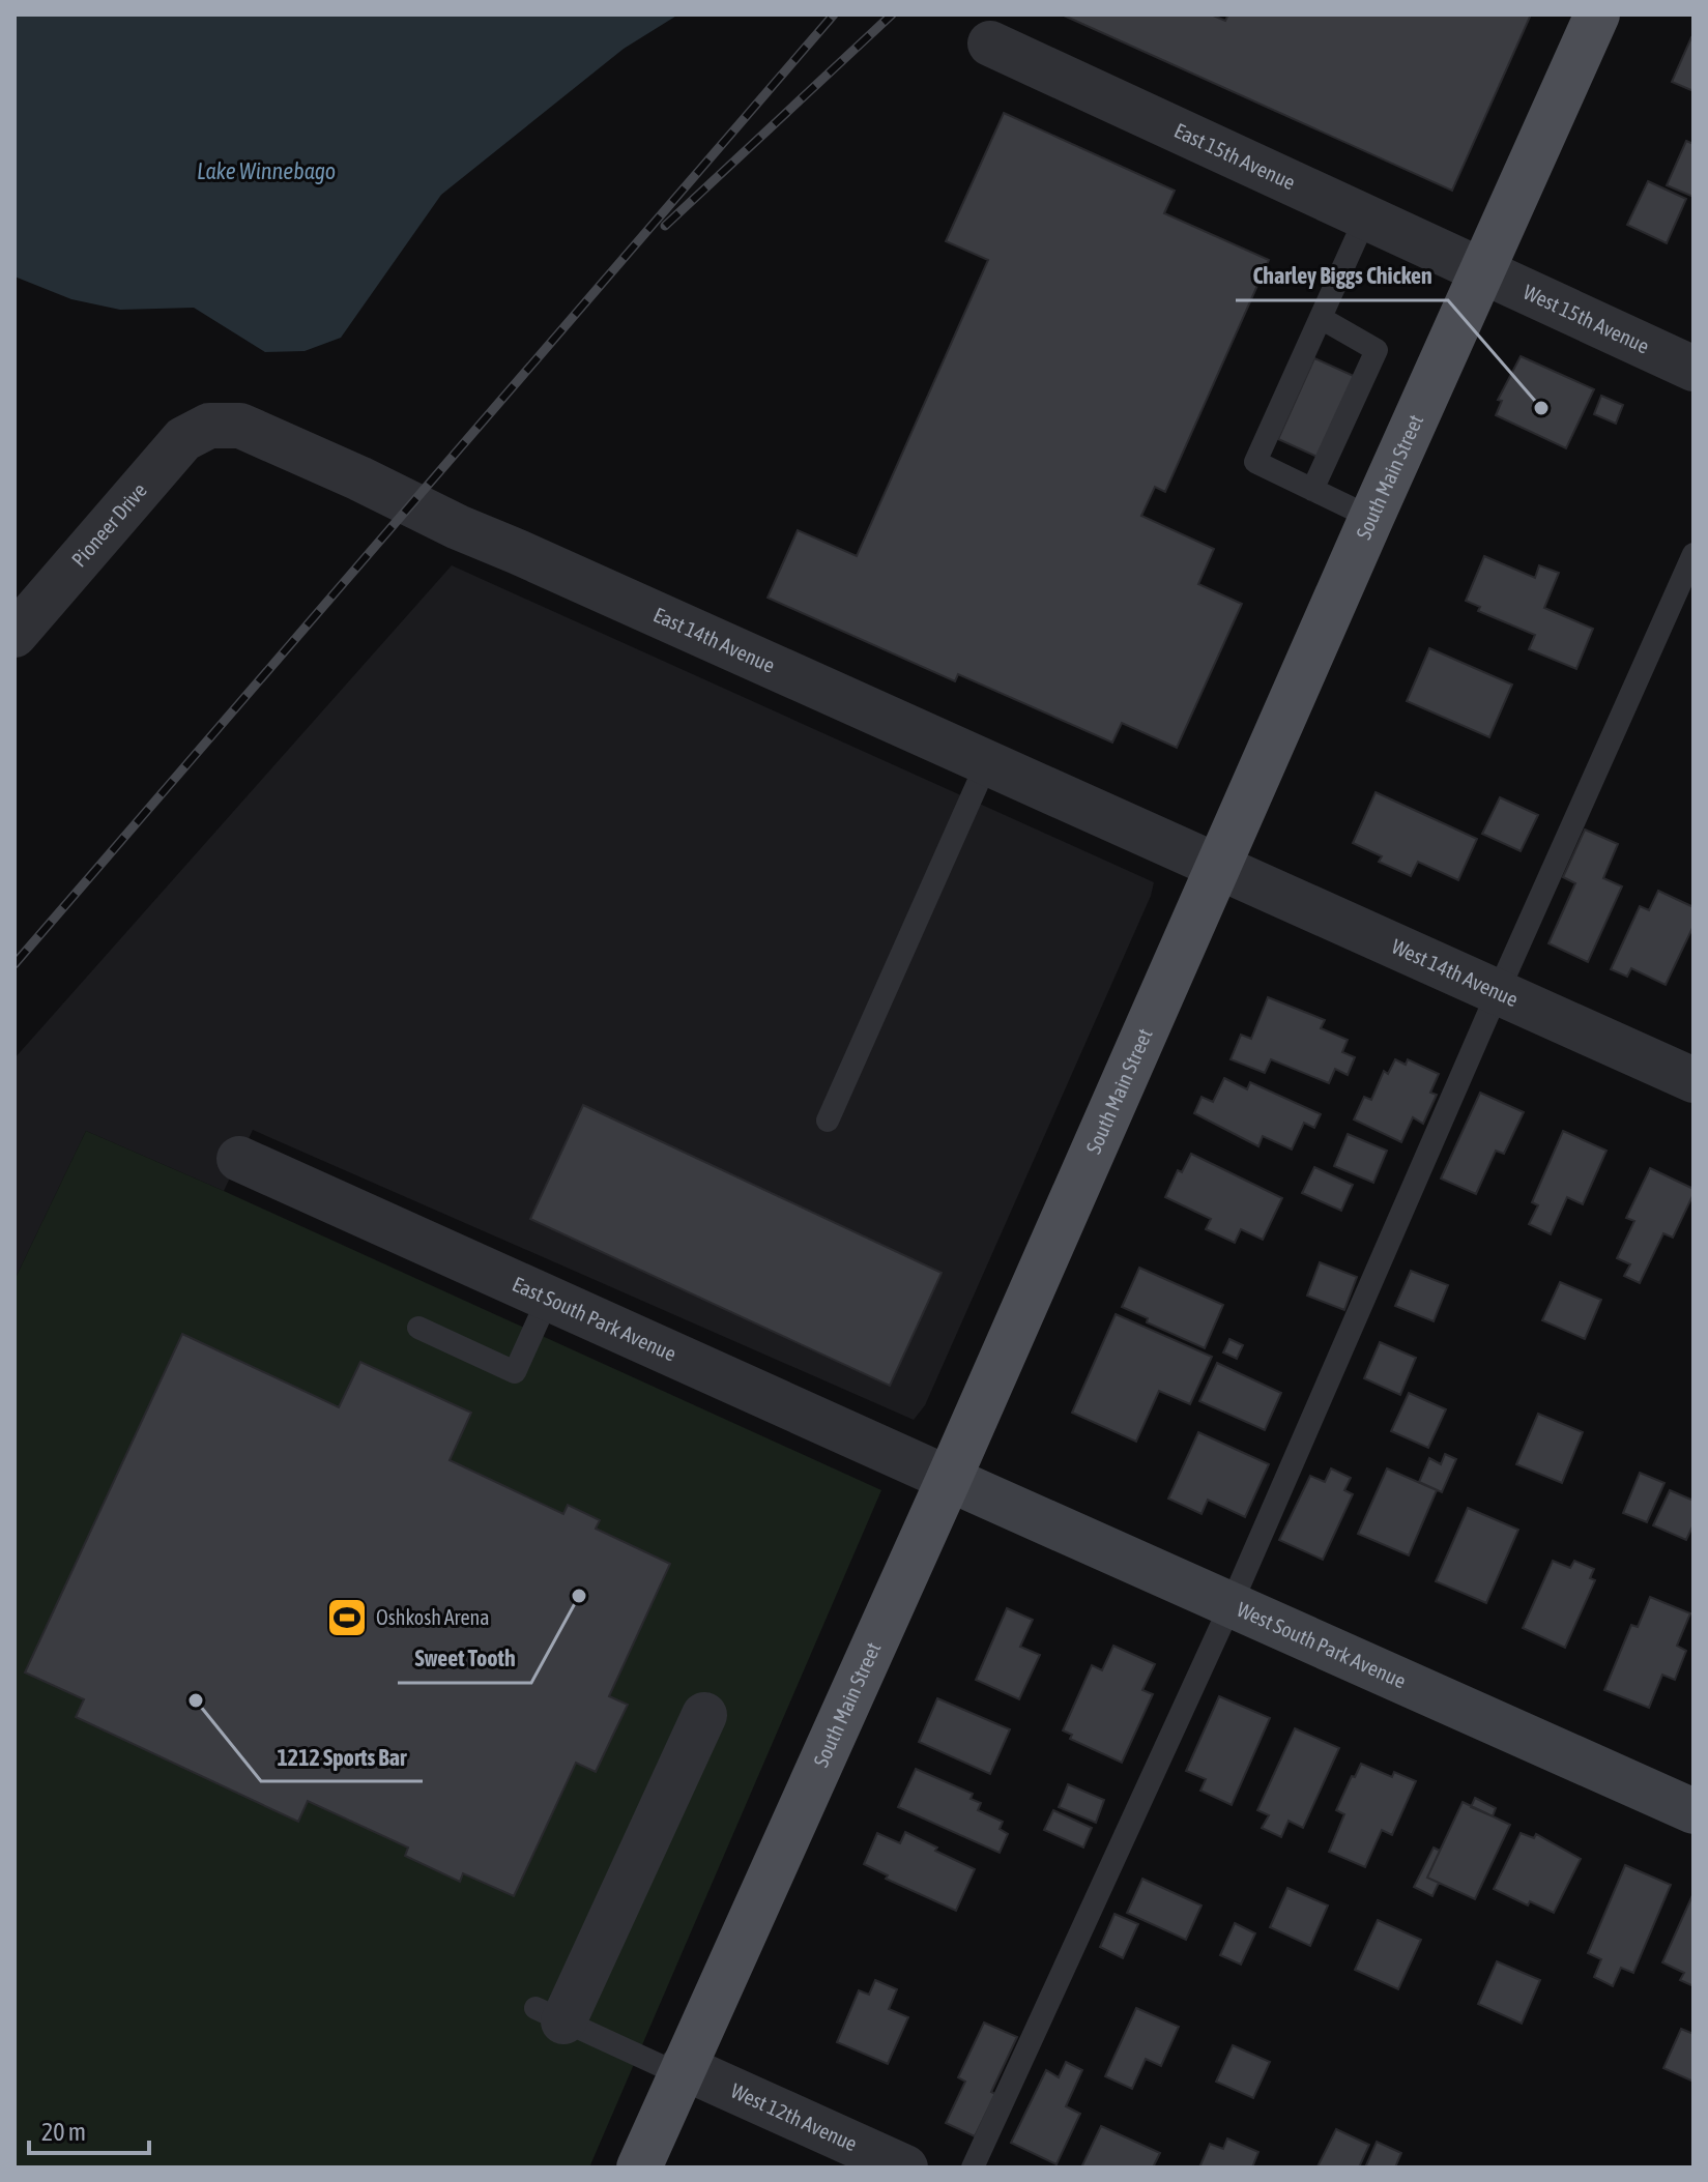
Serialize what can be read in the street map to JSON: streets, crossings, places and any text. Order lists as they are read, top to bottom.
{
  "streets": {
    "main road": ["South Main Street", "West South Park Avenue"],
    "street": [
      "East 15th Avenue",
      "West 15th Avenue",
      "Pioneer Drive",
      "East 14th Avenue",
      "West 14th Avenue",
      "East South Park Avenue",
      "West 12th Avenue"
    ]
  },
  "crossings": [
    ["East 15th Avenue", "West 15th Avenue"],
    ["East 15th Avenue", "South Main Street"],
    ["West 15th Avenue", "South Main Street"],
    ["South Main Street", "East 14th Avenue"],
    ["South Main Street", "West 14th Avenue"],
    ["South Main Street", "East South Park Avenue"],
    ["South Main Street", "West South Park Avenue"],
    ["South Main Street", "West 12th Avenue"],
    ["Pioneer Drive", "East 14th Avenue"],
    ["East 14th Avenue", "West 14th Avenue"],
    ["East South Park Avenue", "West South Park Avenue"]
  ],
  "water": ["Lake Winnebago"],
  "places": {
    "other": ["Charley Biggs Chicken", "Sweet Tooth", "1212 Sports Bar"],
    "sports": ["Oshkosh Arena"]
  },
  "scale_bar": "20 m"
}
